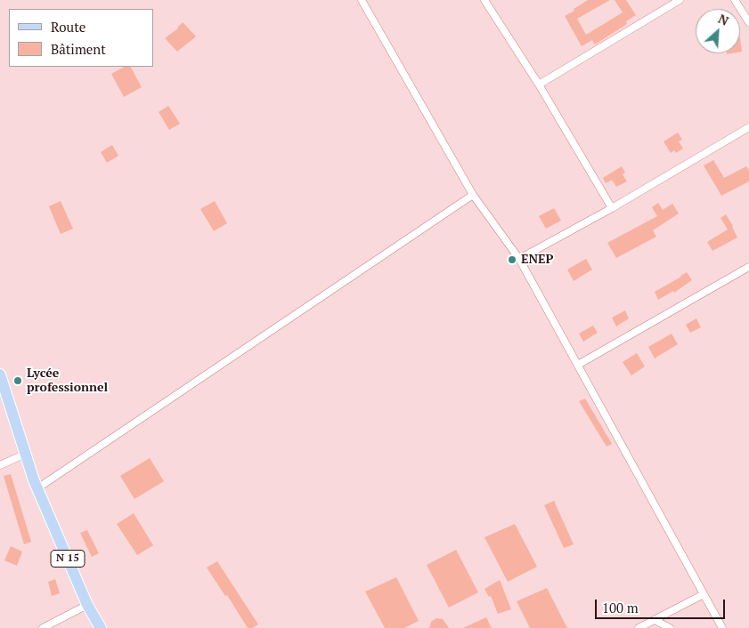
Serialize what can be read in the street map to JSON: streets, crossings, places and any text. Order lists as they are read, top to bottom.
{
  "streets": {
    "main road": ["N 15"]
  },
  "places": ["ENEP", "Lycée professionnel"],
  "legend": ["Route", "Bâtiment"],
  "scale_bar": "100 m",
  "north": "top right"
}
